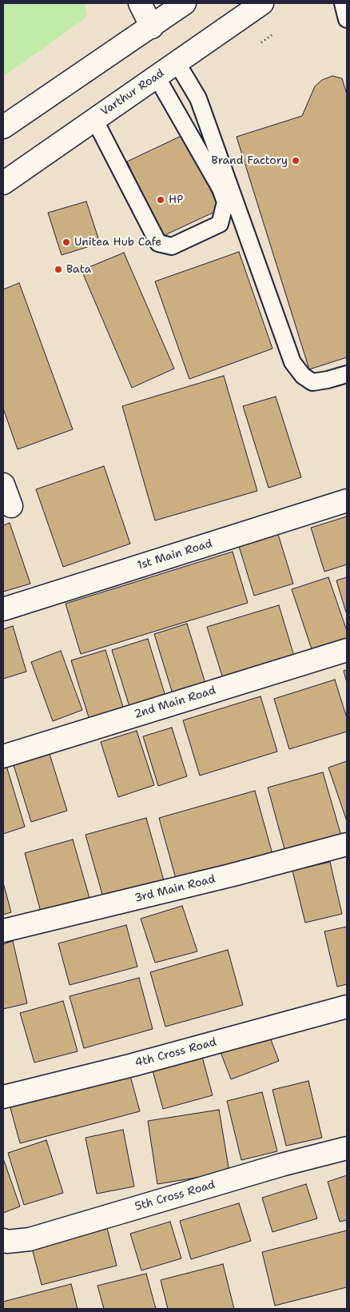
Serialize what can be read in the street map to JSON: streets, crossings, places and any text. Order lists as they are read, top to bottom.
{
  "streets": {
    "street": [
      "Varthur Road",
      "1st Main Road",
      "2nd Main Road",
      "3rd Main Road",
      "4th Cross Road",
      "5th Cross Road"
    ]
  },
  "places": [
    "Brand Factory",
    "HP",
    "Unitea Hub Cafe",
    "Bata"
  ]
}
